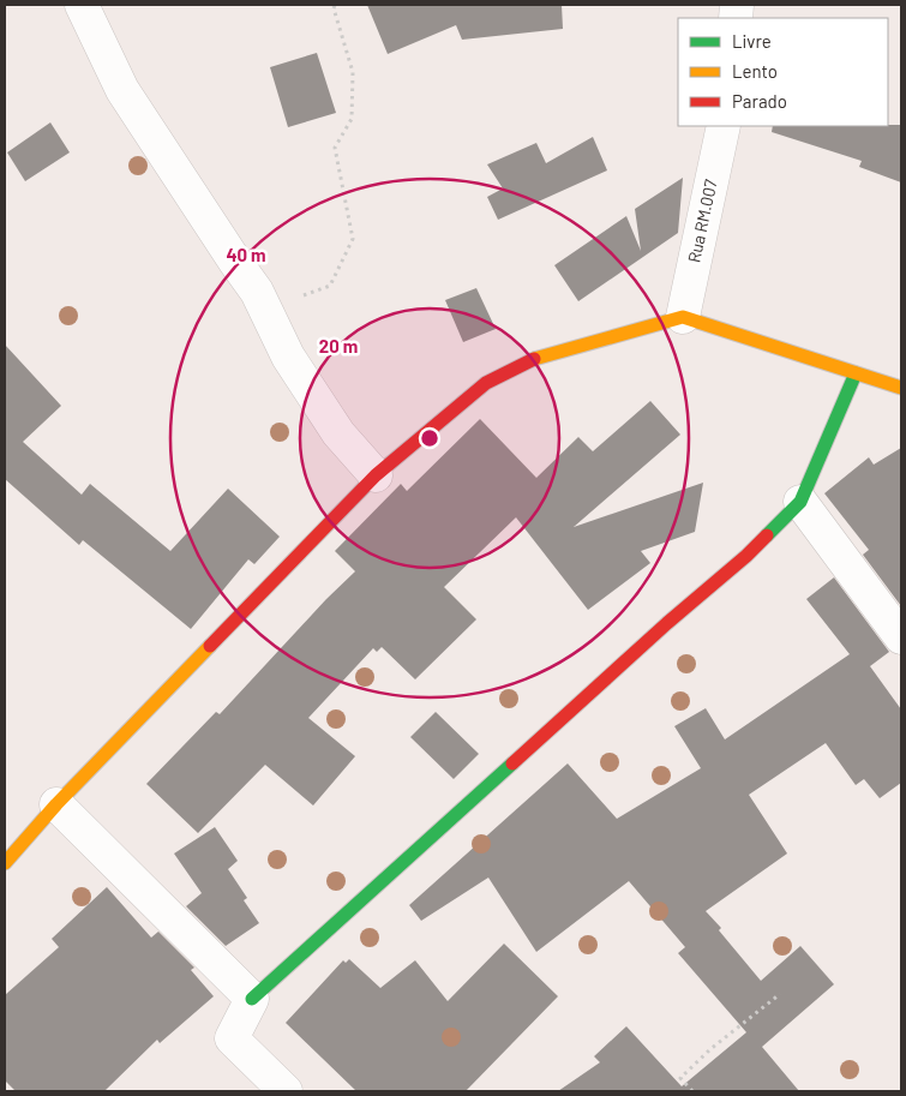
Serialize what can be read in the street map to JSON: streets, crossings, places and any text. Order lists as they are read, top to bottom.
{
  "streets": {
    "street": ["Rua RM.007"]
  },
  "legend": ["Livre", "Lento", "Parado"],
  "rings": ["40 m", "20 m"]
}
